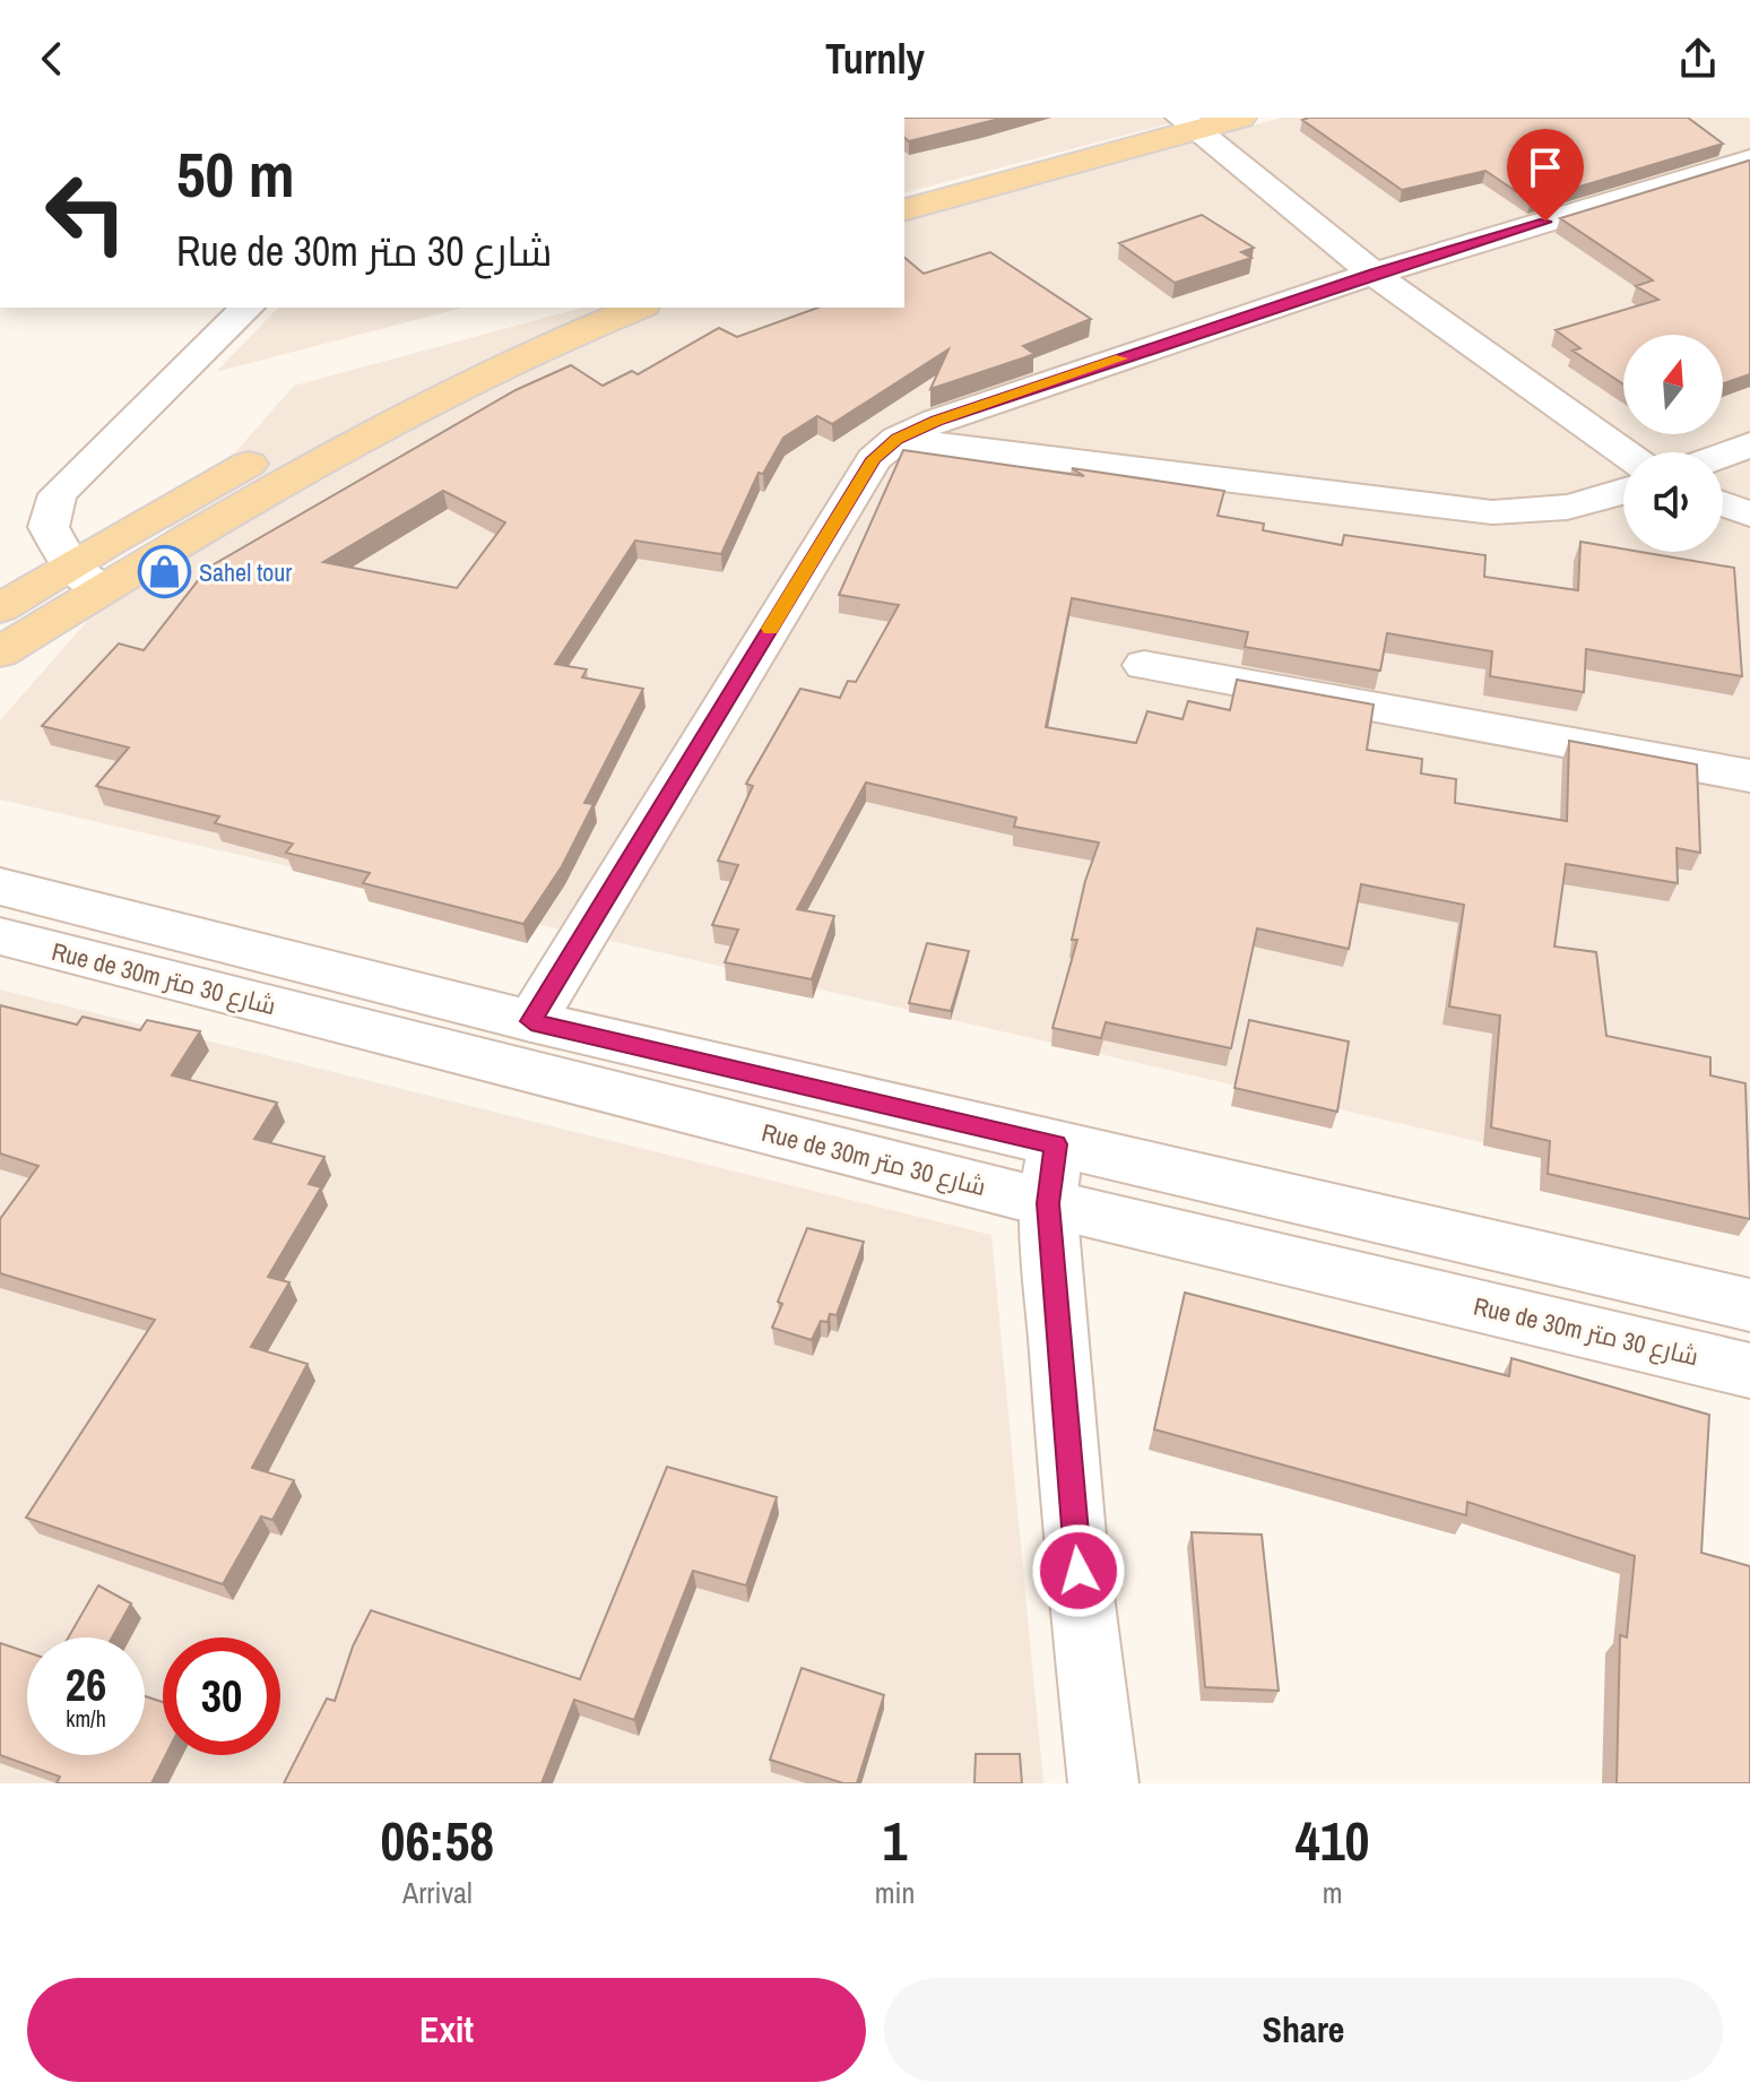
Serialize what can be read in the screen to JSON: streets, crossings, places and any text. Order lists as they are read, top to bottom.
{
  "streets": {
    "street": ["Rue de 30m شارع 30 متر"]
  },
  "places": {
    "shop": ["Sahel tour"]
  },
  "north": "top",
  "page": {
    "header": "Turnly",
    "turn": ["50 m", "Rue de 30m شارع 30 متر"],
    "speed": "26 km/h",
    "limit": "30",
    "eta": [
      "06:58",
      "Arrival",
      "1",
      "min",
      "410",
      "m"
    ],
    "buttons": ["Exit", "Share"]
  }
}
